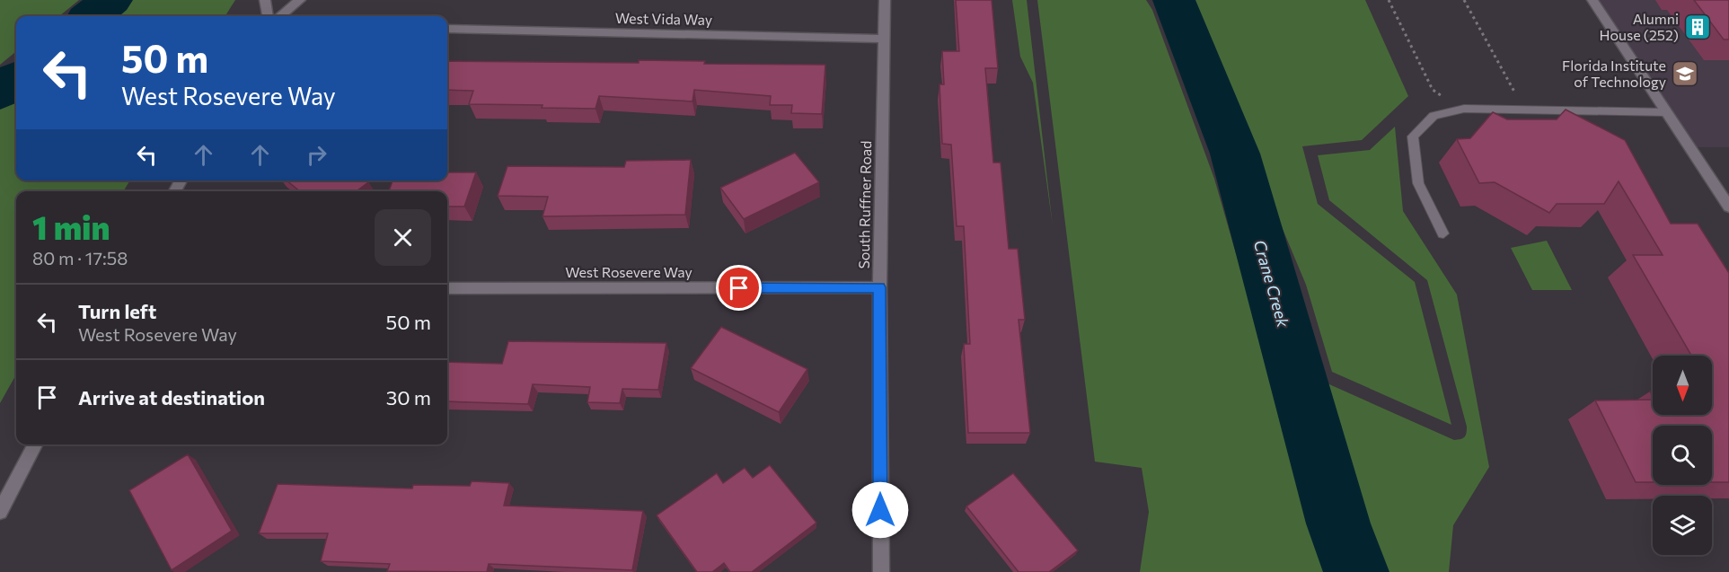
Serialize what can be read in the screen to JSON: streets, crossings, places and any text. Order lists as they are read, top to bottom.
{
  "streets": {
    "street": ["West Vida Way", "South Ruffner Road", "West Rosevere Way"]
  },
  "crossings": [
    ["West Vida Way", "South Ruffner Road"],
    ["South Ruffner Road", "West Rosevere Way"]
  ],
  "water": ["Crane Creek"],
  "places": {
    "building": ["Alumni House (252)"],
    "school or university": ["Florida Institute of Technology"]
  },
  "north": "bottom",
  "page": {
    "turn": ["50 m", "West Rosevere Way"],
    "heading": ["1 min", "80 m · 17:58"],
    "list": [
      {
        "name": "Turn left",
        "note": "West Rosevere Way",
        "value": "50 m"
      },
      {
        "name": "Arrive at destination",
        "value": "30 m"
      }
    ]
  }
}
